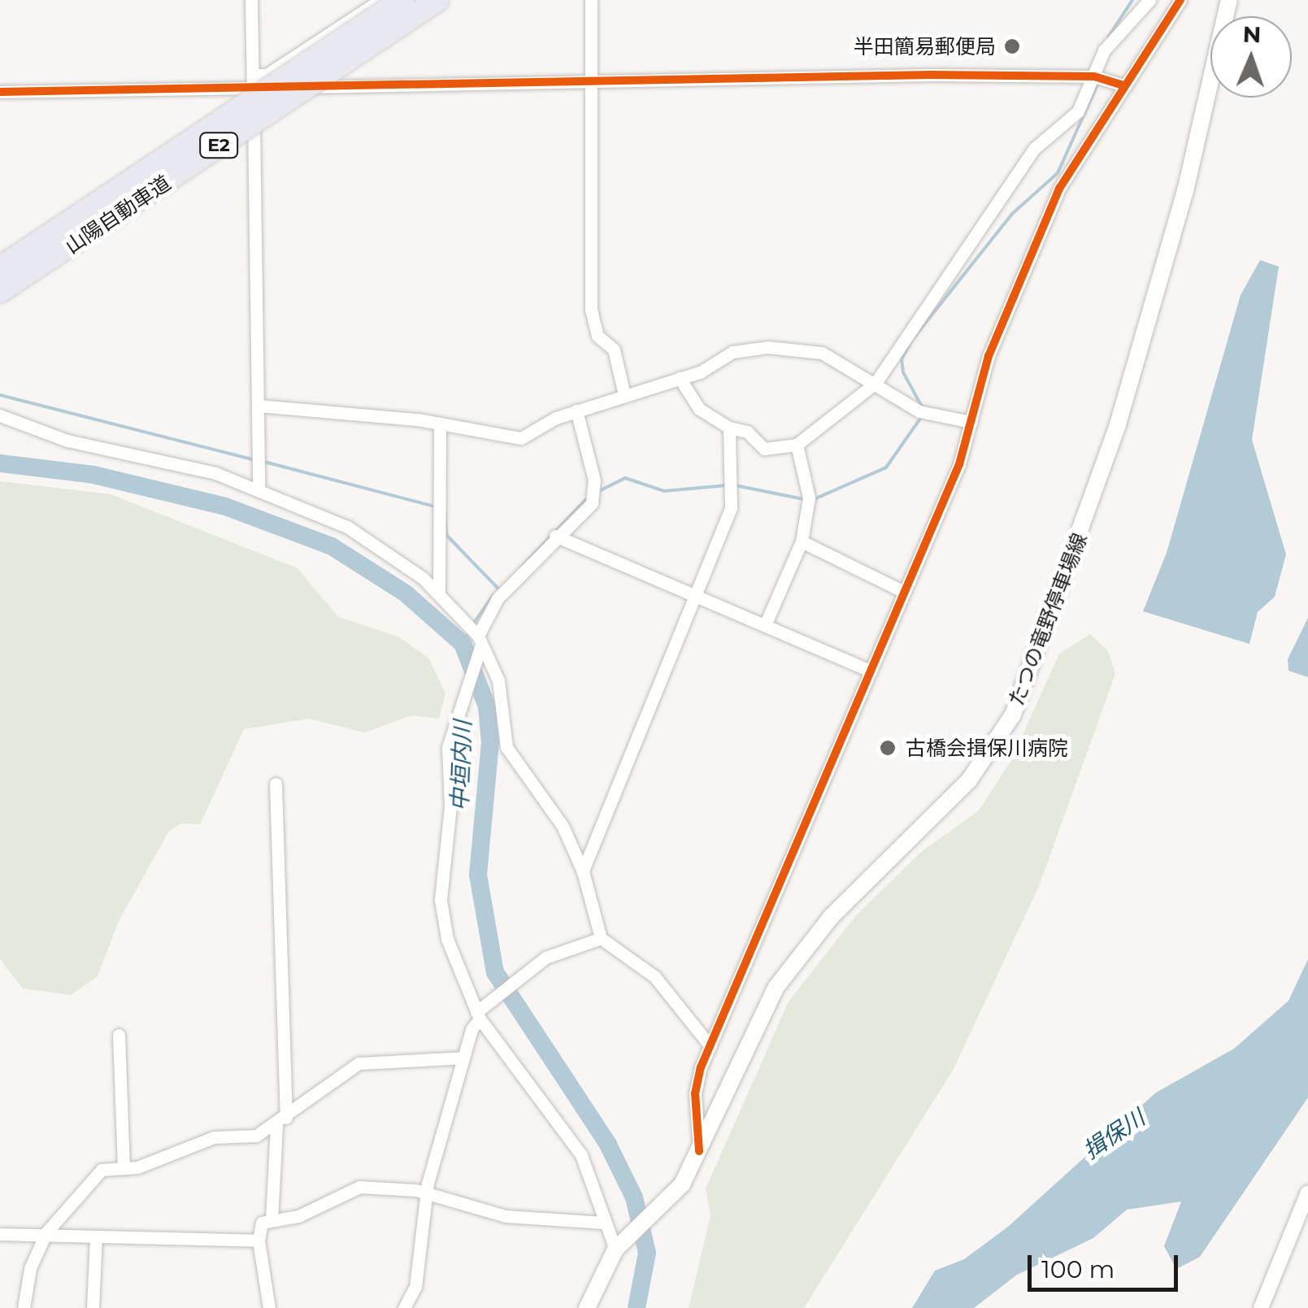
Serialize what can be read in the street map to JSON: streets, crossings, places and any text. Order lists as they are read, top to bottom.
{
  "streets": {
    "highway": ["E2", "山陽自動車道"],
    "main road": ["たつの竜野停車場線"]
  },
  "water": ["中垣内川", "揖保川"],
  "places": ["半田簡易郵便局", "古橋会揖保川病院"],
  "scale_bar": "100 m",
  "north": "top"
}
